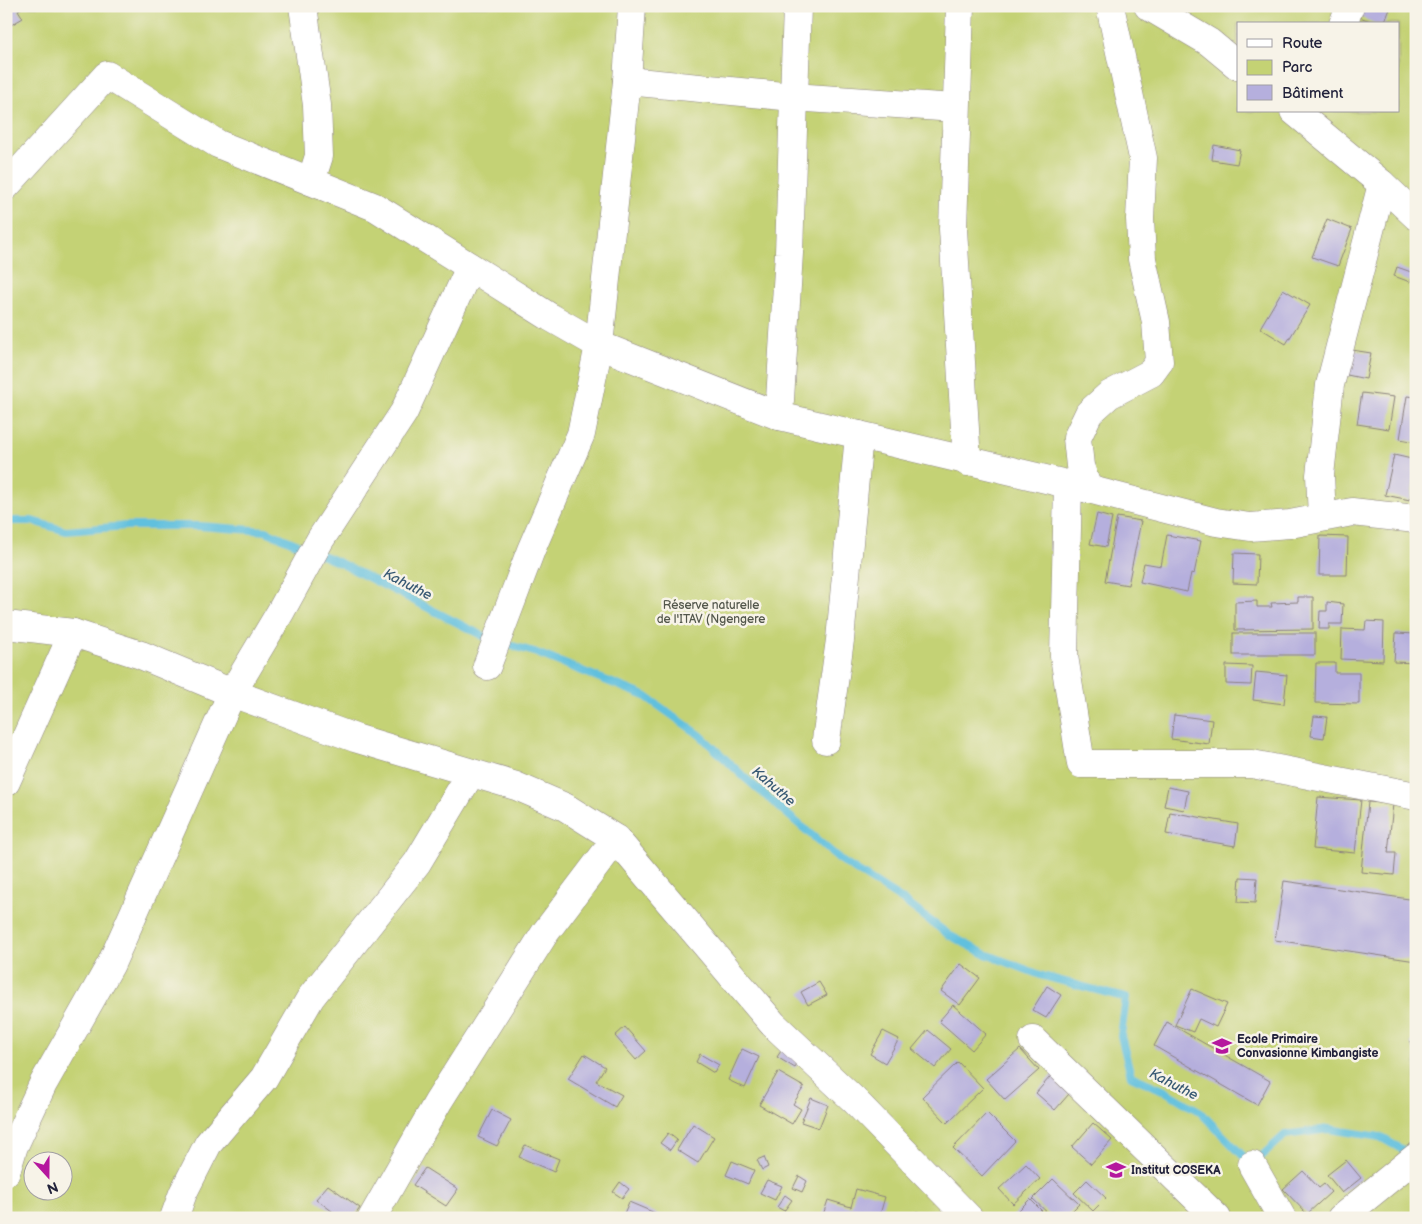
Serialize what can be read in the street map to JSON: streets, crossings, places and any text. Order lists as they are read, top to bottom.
{
  "water": ["Kahuthe"],
  "parks": ["Réserve naturelle de l'ITAV (Ngengere"],
  "places": {
    "school or university": ["Ecole Primaire Convasionne Kimbangiste", "Institut COSEKA"]
  },
  "legend": ["Route", "Parc", "Bâtiment"],
  "north": "bottom"
}
